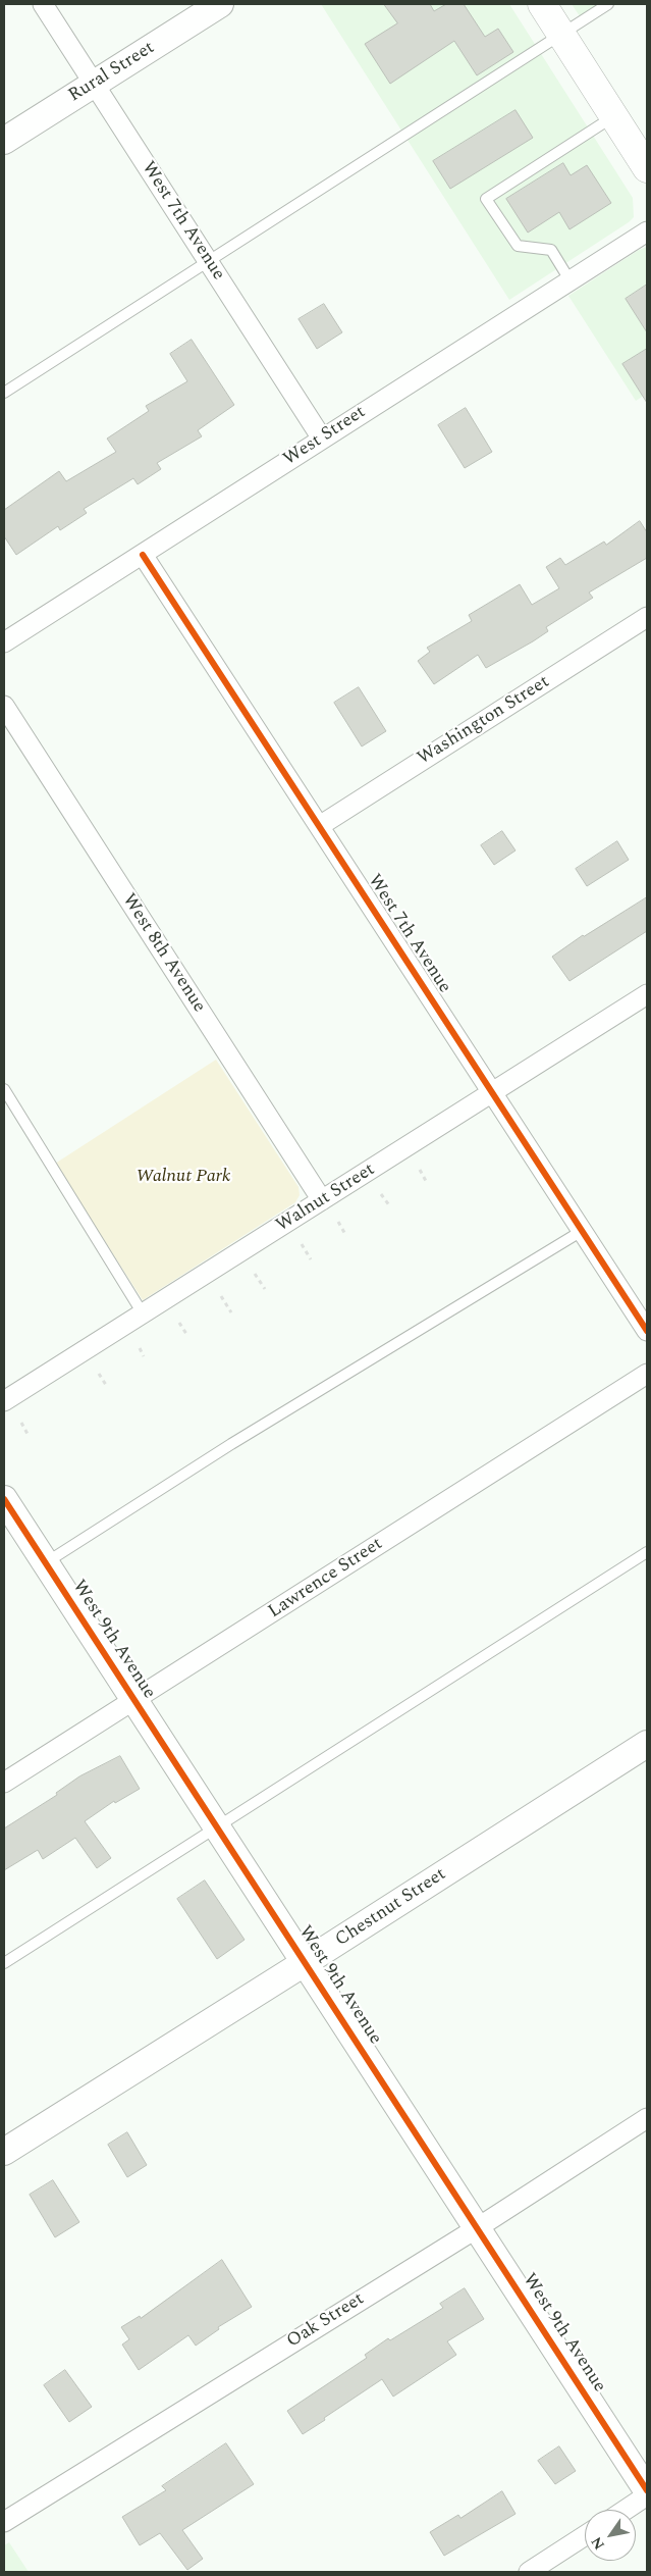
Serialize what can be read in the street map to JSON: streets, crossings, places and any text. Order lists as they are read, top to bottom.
{
  "streets": {
    "street": [
      "Rural Street",
      "West 7th Avenue",
      "West Street",
      "Washington Street",
      "West 8th Avenue",
      "Walnut Street",
      "Lawrence Street",
      "West 9th Avenue",
      "Chestnut Street",
      "Oak Street"
    ]
  },
  "crossings": [
    ["Rural Street", "West 7th Avenue"],
    ["West 7th Avenue", "West Street"],
    ["West 7th Avenue", "Washington Street"],
    ["West 7th Avenue", "Walnut Street"],
    ["West 8th Avenue", "Walnut Street"],
    ["Lawrence Street", "West 9th Avenue"],
    ["West 9th Avenue", "Chestnut Street"],
    ["West 9th Avenue", "Oak Street"]
  ],
  "parks": ["Walnut Park"],
  "north": "bottom left"
}
